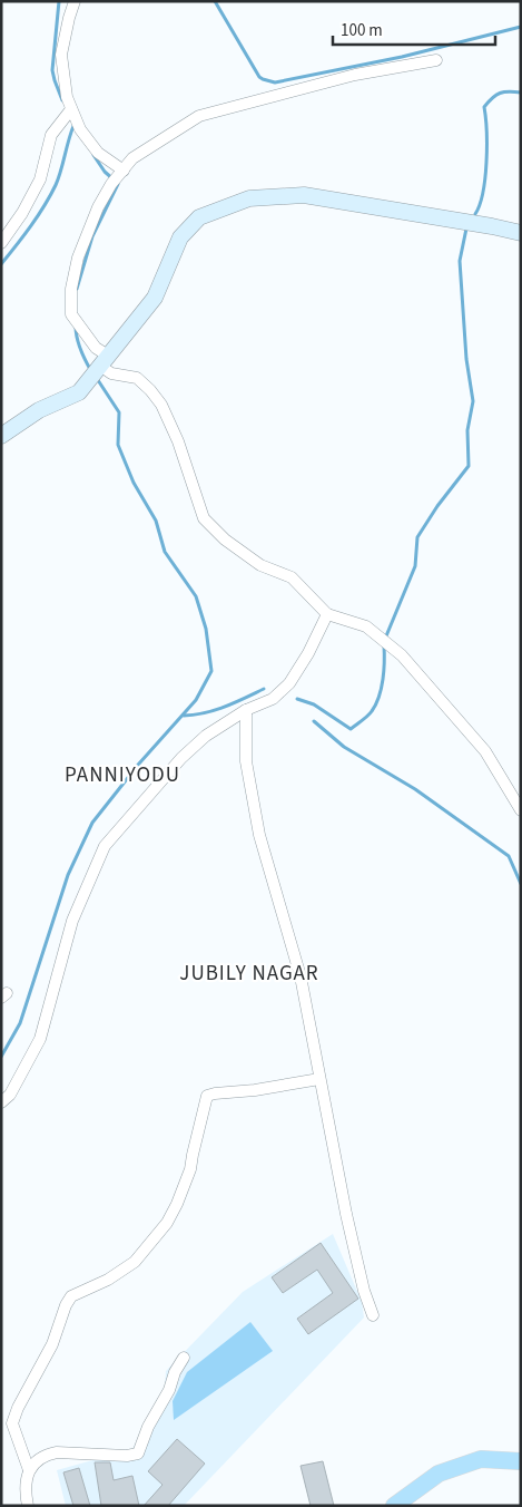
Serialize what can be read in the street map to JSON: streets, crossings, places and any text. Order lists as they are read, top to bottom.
{
  "districts": ["PANNIYODU", "JUBILY NAGAR"],
  "scale_bar": "100 m"
}
